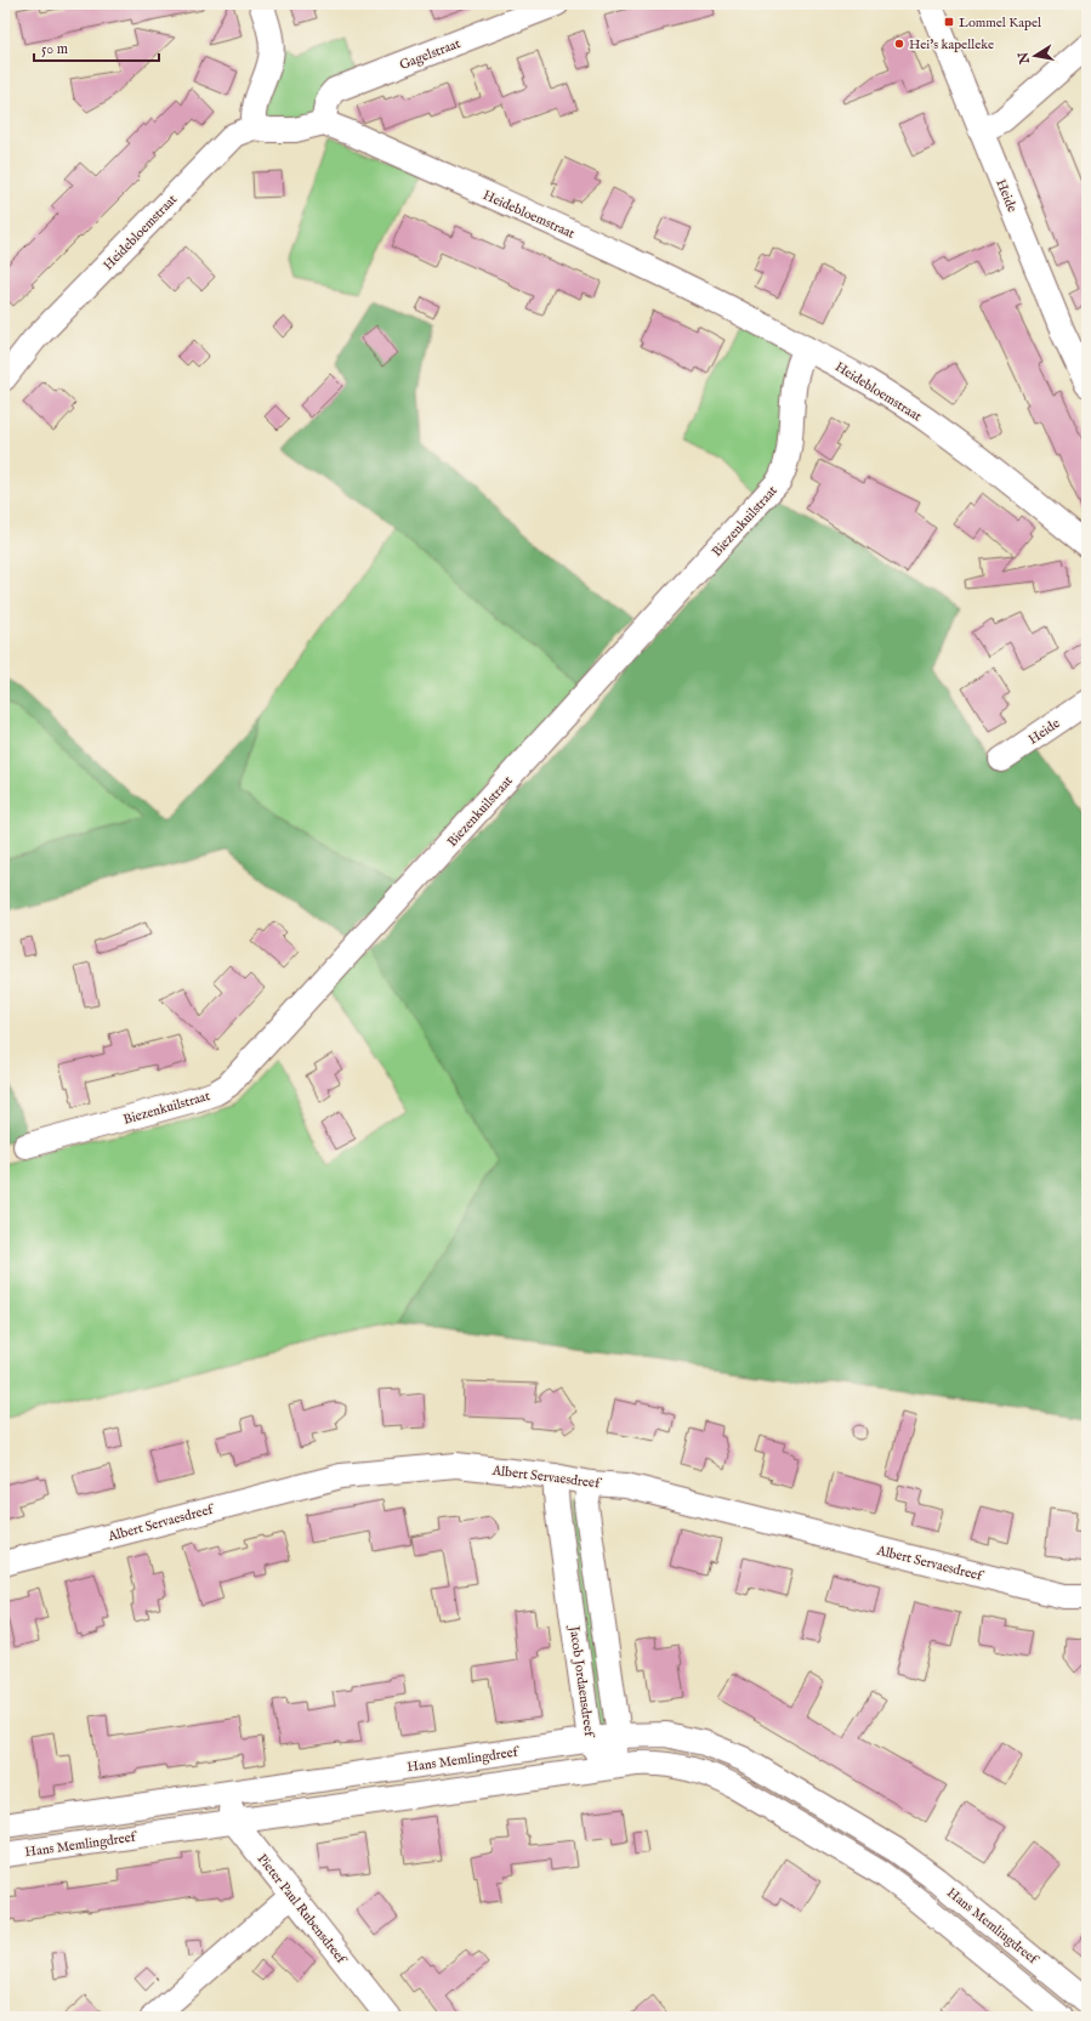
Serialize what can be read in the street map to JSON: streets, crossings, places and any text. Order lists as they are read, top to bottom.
{
  "streets": {
    "street": [
      "Gagelstraat",
      "Heide",
      "Heidebloemstraat",
      "Biezenkuilstraat",
      "Albert Servaesdreef",
      "Jacob Jordaensdreef",
      "Hans Memlingdreef",
      "Pieter Paul Rubensdreef"
    ]
  },
  "crossings": [
    ["Gagelstraat", "Heidebloemstraat"],
    ["Heidebloemstraat", "Biezenkuilstraat"],
    ["Albert Servaesdreef", "Jacob Jordaensdreef"],
    ["Jacob Jordaensdreef", "Hans Memlingdreef"],
    ["Hans Memlingdreef", "Pieter Paul Rubensdreef"]
  ],
  "places": {
    "transit": ["Lommel Kapel"],
    "other": ["Hei's kapelleke"]
  },
  "scale_bar": "50 m",
  "north": "left"
}
